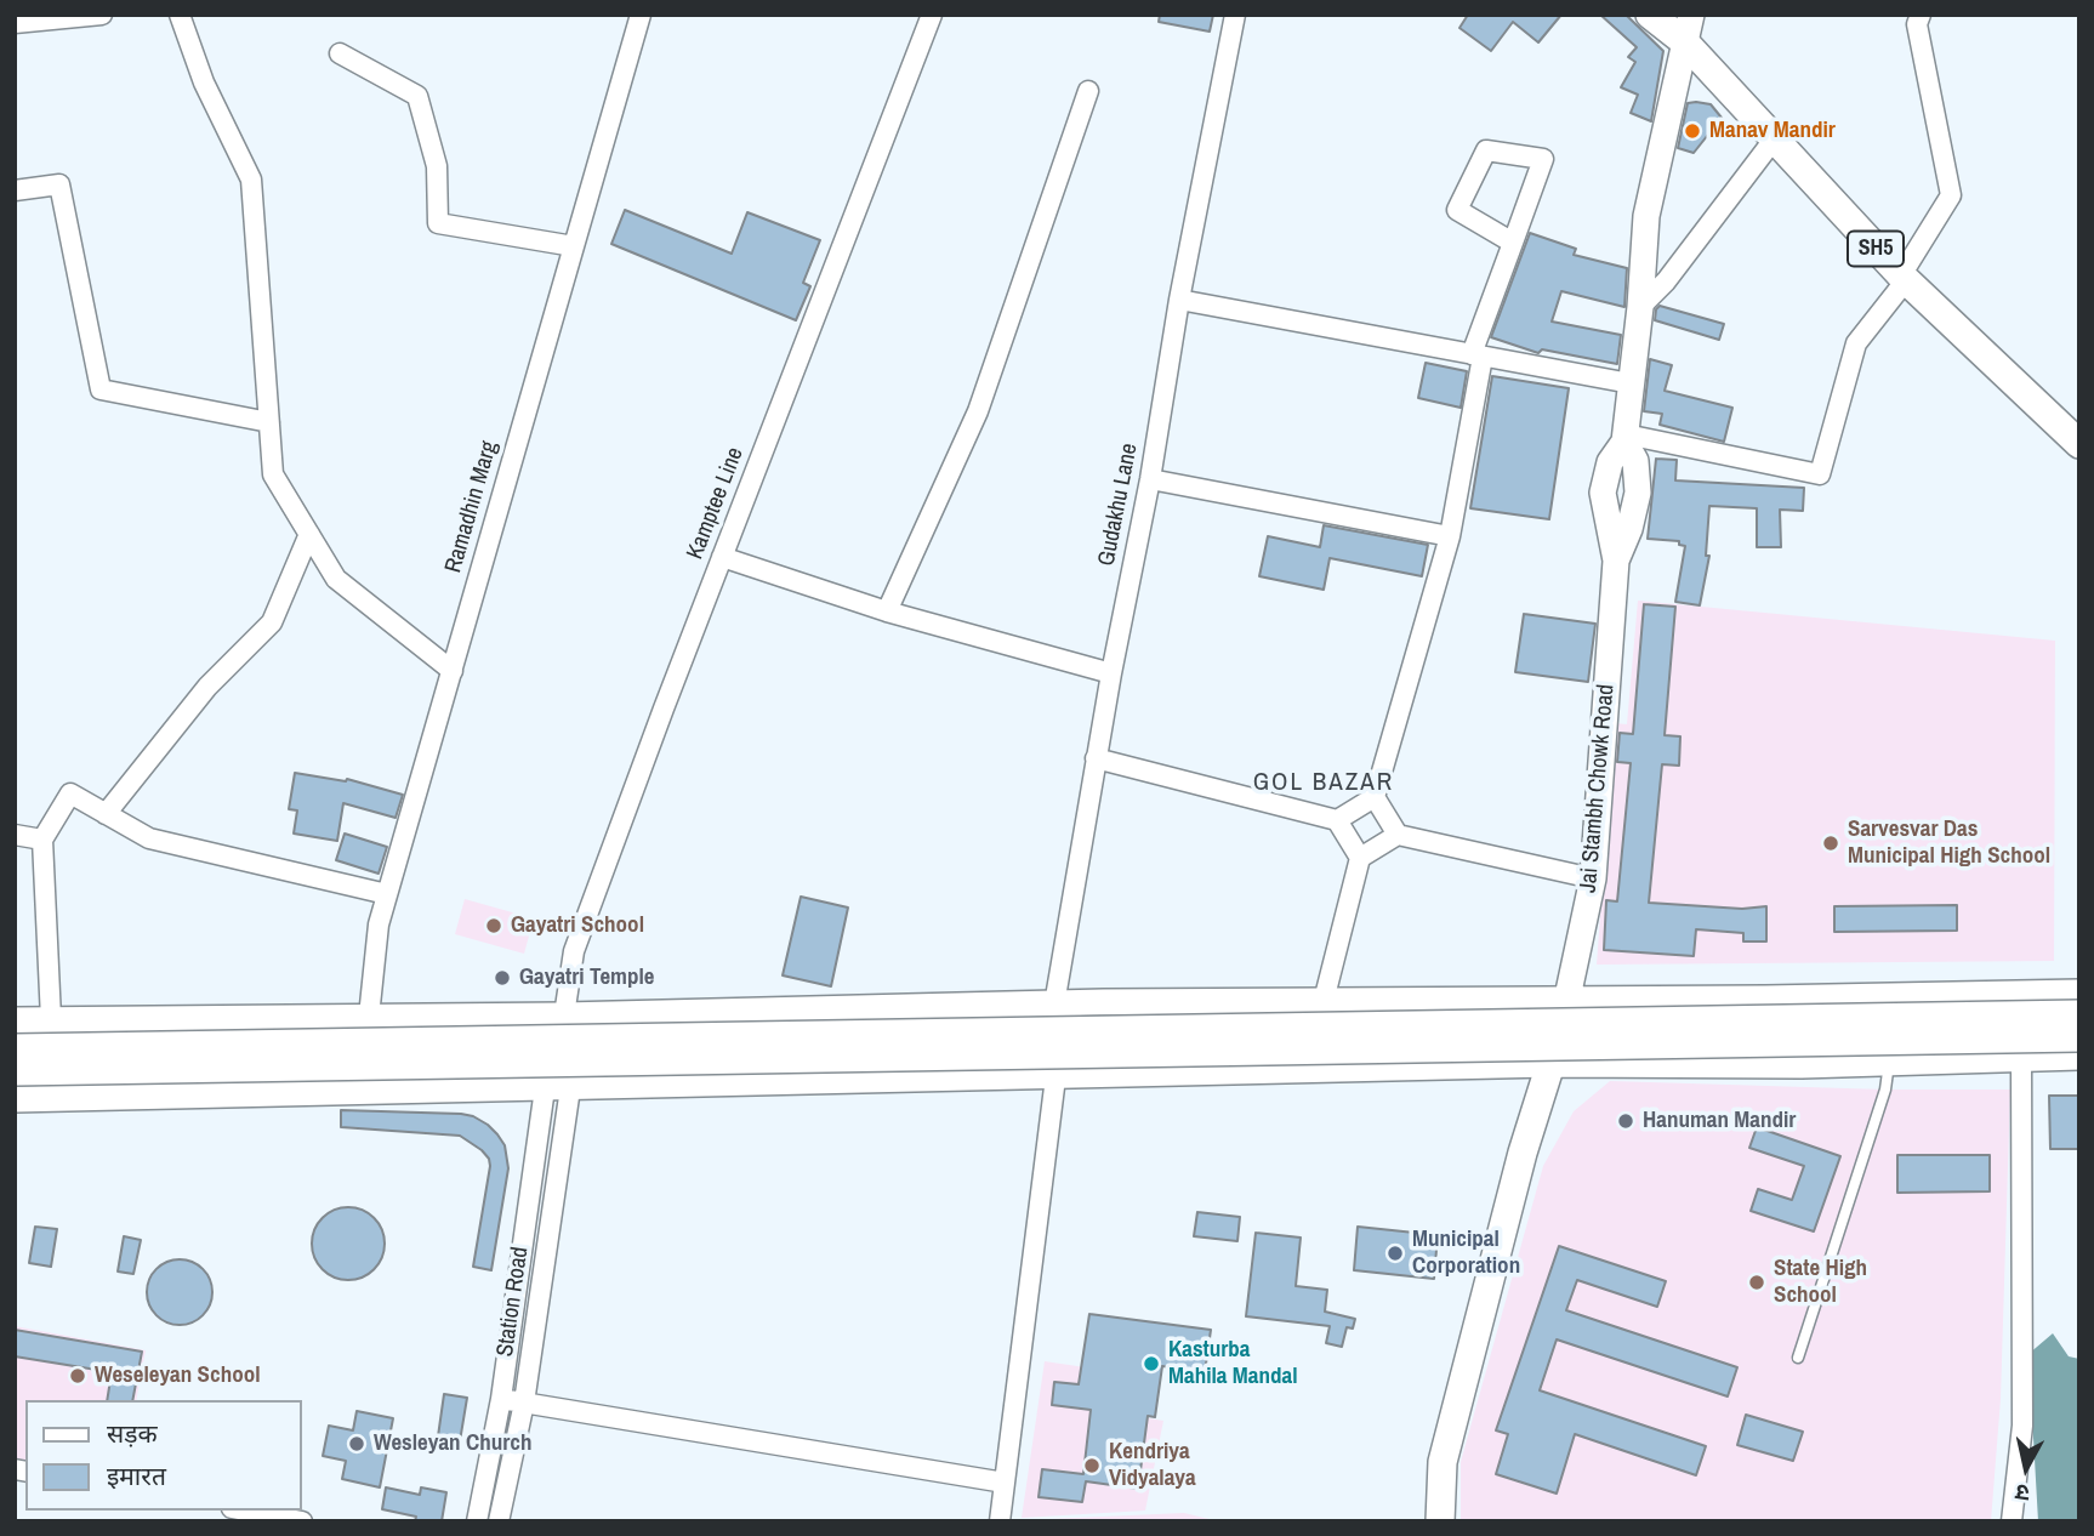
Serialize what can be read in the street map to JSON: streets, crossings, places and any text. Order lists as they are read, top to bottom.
{
  "streets": {
    "main road": ["SH5"],
    "street": [
      "Kamptee Line",
      "Gudakhu Lane",
      "Ramadhin Marg",
      "Jai Stambh Chowk Road",
      "Station Road"
    ]
  },
  "crossings": [
    ["SH5", "Jai Stambh Chowk Road"]
  ],
  "districts": ["GOL BAZAR"],
  "places": [
    "Manav Mandir",
    "Sarvesvar Das Municipal High School",
    "Gayatri School",
    "Gayatri Temple",
    "Hanuman Mandir",
    "Municipal Corporation",
    "State High School",
    "Kasturba Mahila Mandal",
    "Weseleyan School",
    "Wesleyan Church",
    "Kendriya Vidyalaya"
  ],
  "legend": ["सड़क", "इमारत"],
  "north": "bottom"
}
